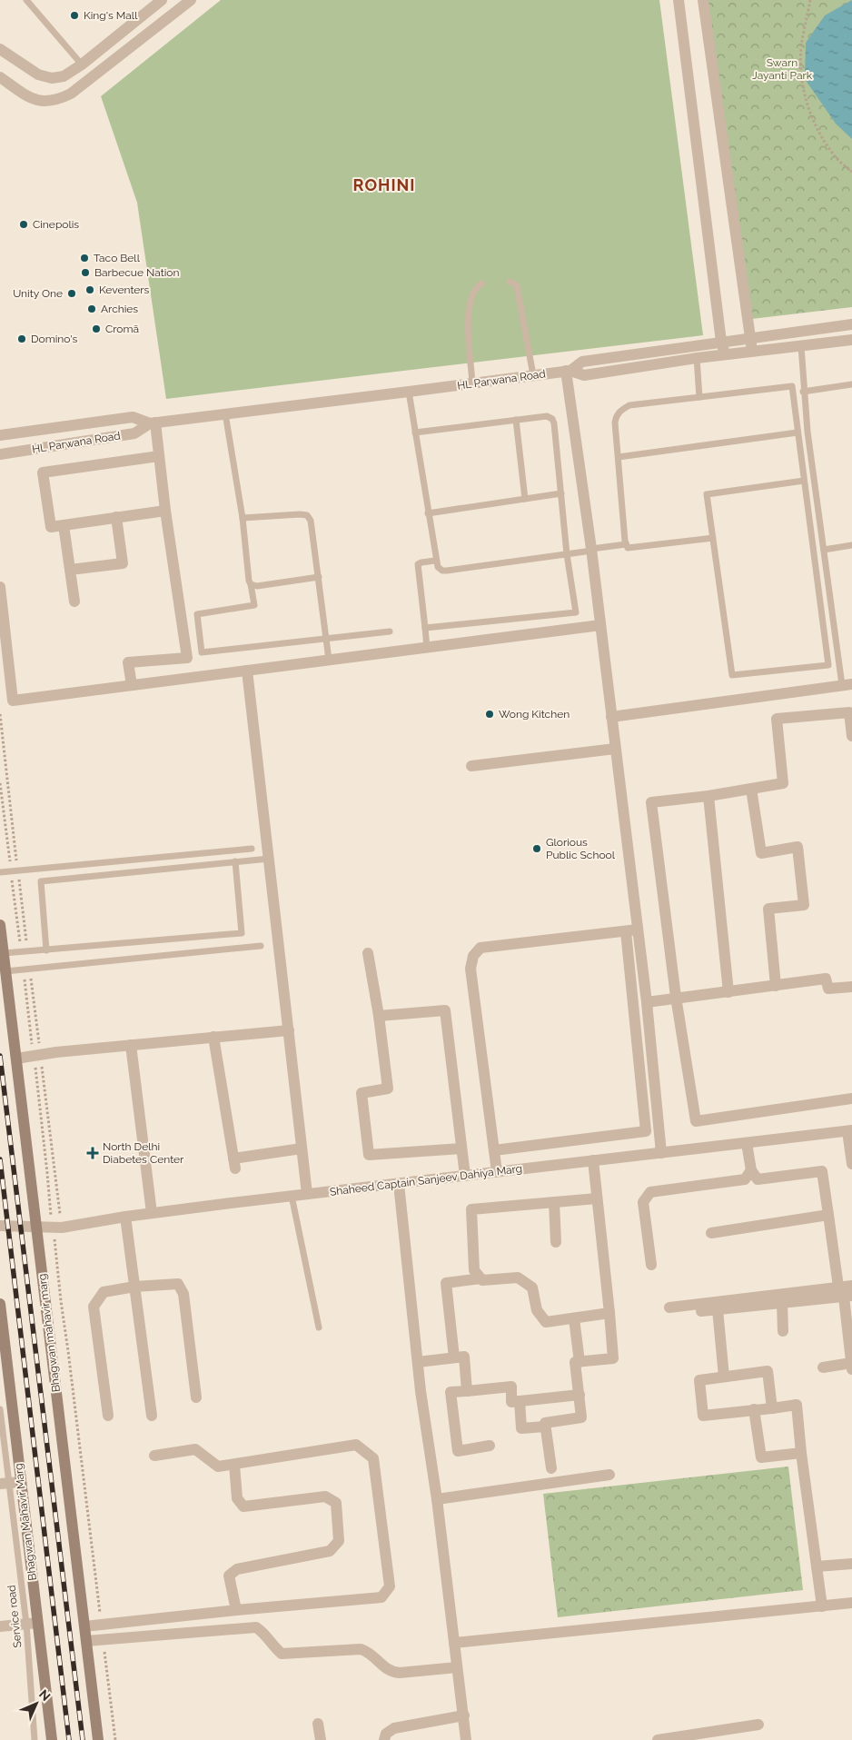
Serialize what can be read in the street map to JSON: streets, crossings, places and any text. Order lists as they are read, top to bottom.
{
  "streets": {
    "main road": ["Bhagwan mahavir marg", "Bhagwan Mahavir Marg"],
    "street": ["HL Parwana Road", "Shaheed Captain Sanjeev Dahiya Marg"],
    "lane": ["Service road"]
  },
  "crossings": [
    ["Shaheed Captain Sanjeev Dahiya Marg", "Bhagwan mahavir marg"],
    ["Bhagwan Mahavir Marg", "Service road"]
  ],
  "districts": ["ROHINI"],
  "parks": ["Swarn Jayanti Park"],
  "places": {
    "other": [
      "King's Mall",
      "Cinepolis",
      "Taco Bell",
      "Barbecue Nation",
      "Keventers",
      "Unity One",
      "Archies",
      "Cromā",
      "Domino's",
      "Wong Kitchen",
      "Glorious Public School"
    ],
    "health": ["North Delhi Diabetes Center"]
  },
  "north": "top right"
}
